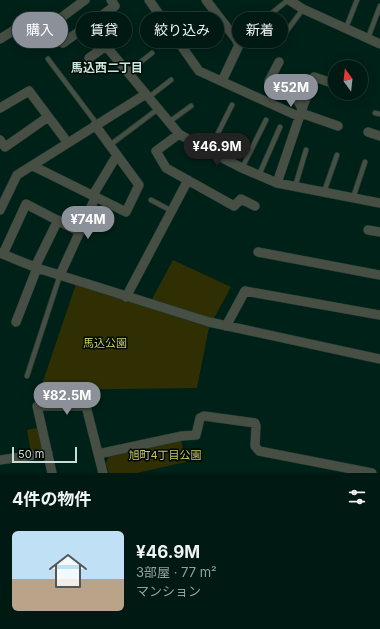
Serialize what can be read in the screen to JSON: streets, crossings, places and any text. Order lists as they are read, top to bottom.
{
  "districts": ["馬込西二丁目"],
  "parks": ["馬込公園", "旭町4丁目公園"],
  "scale_bar": "50 m",
  "north": "top",
  "page": {
    "chip": [
      "購入",
      "賃貸",
      "絞り込み",
      "新着"
    ],
    "price": [
      "¥52M",
      "¥46.9M",
      "¥74M",
      "¥82.5M"
    ],
    "scale": "50 m",
    "heading": "4件の物件",
    "list": [
      {
        "name": "¥46.9M",
        "note": "3部屋 · 77 m² · マンション"
      }
    ]
  }
}
